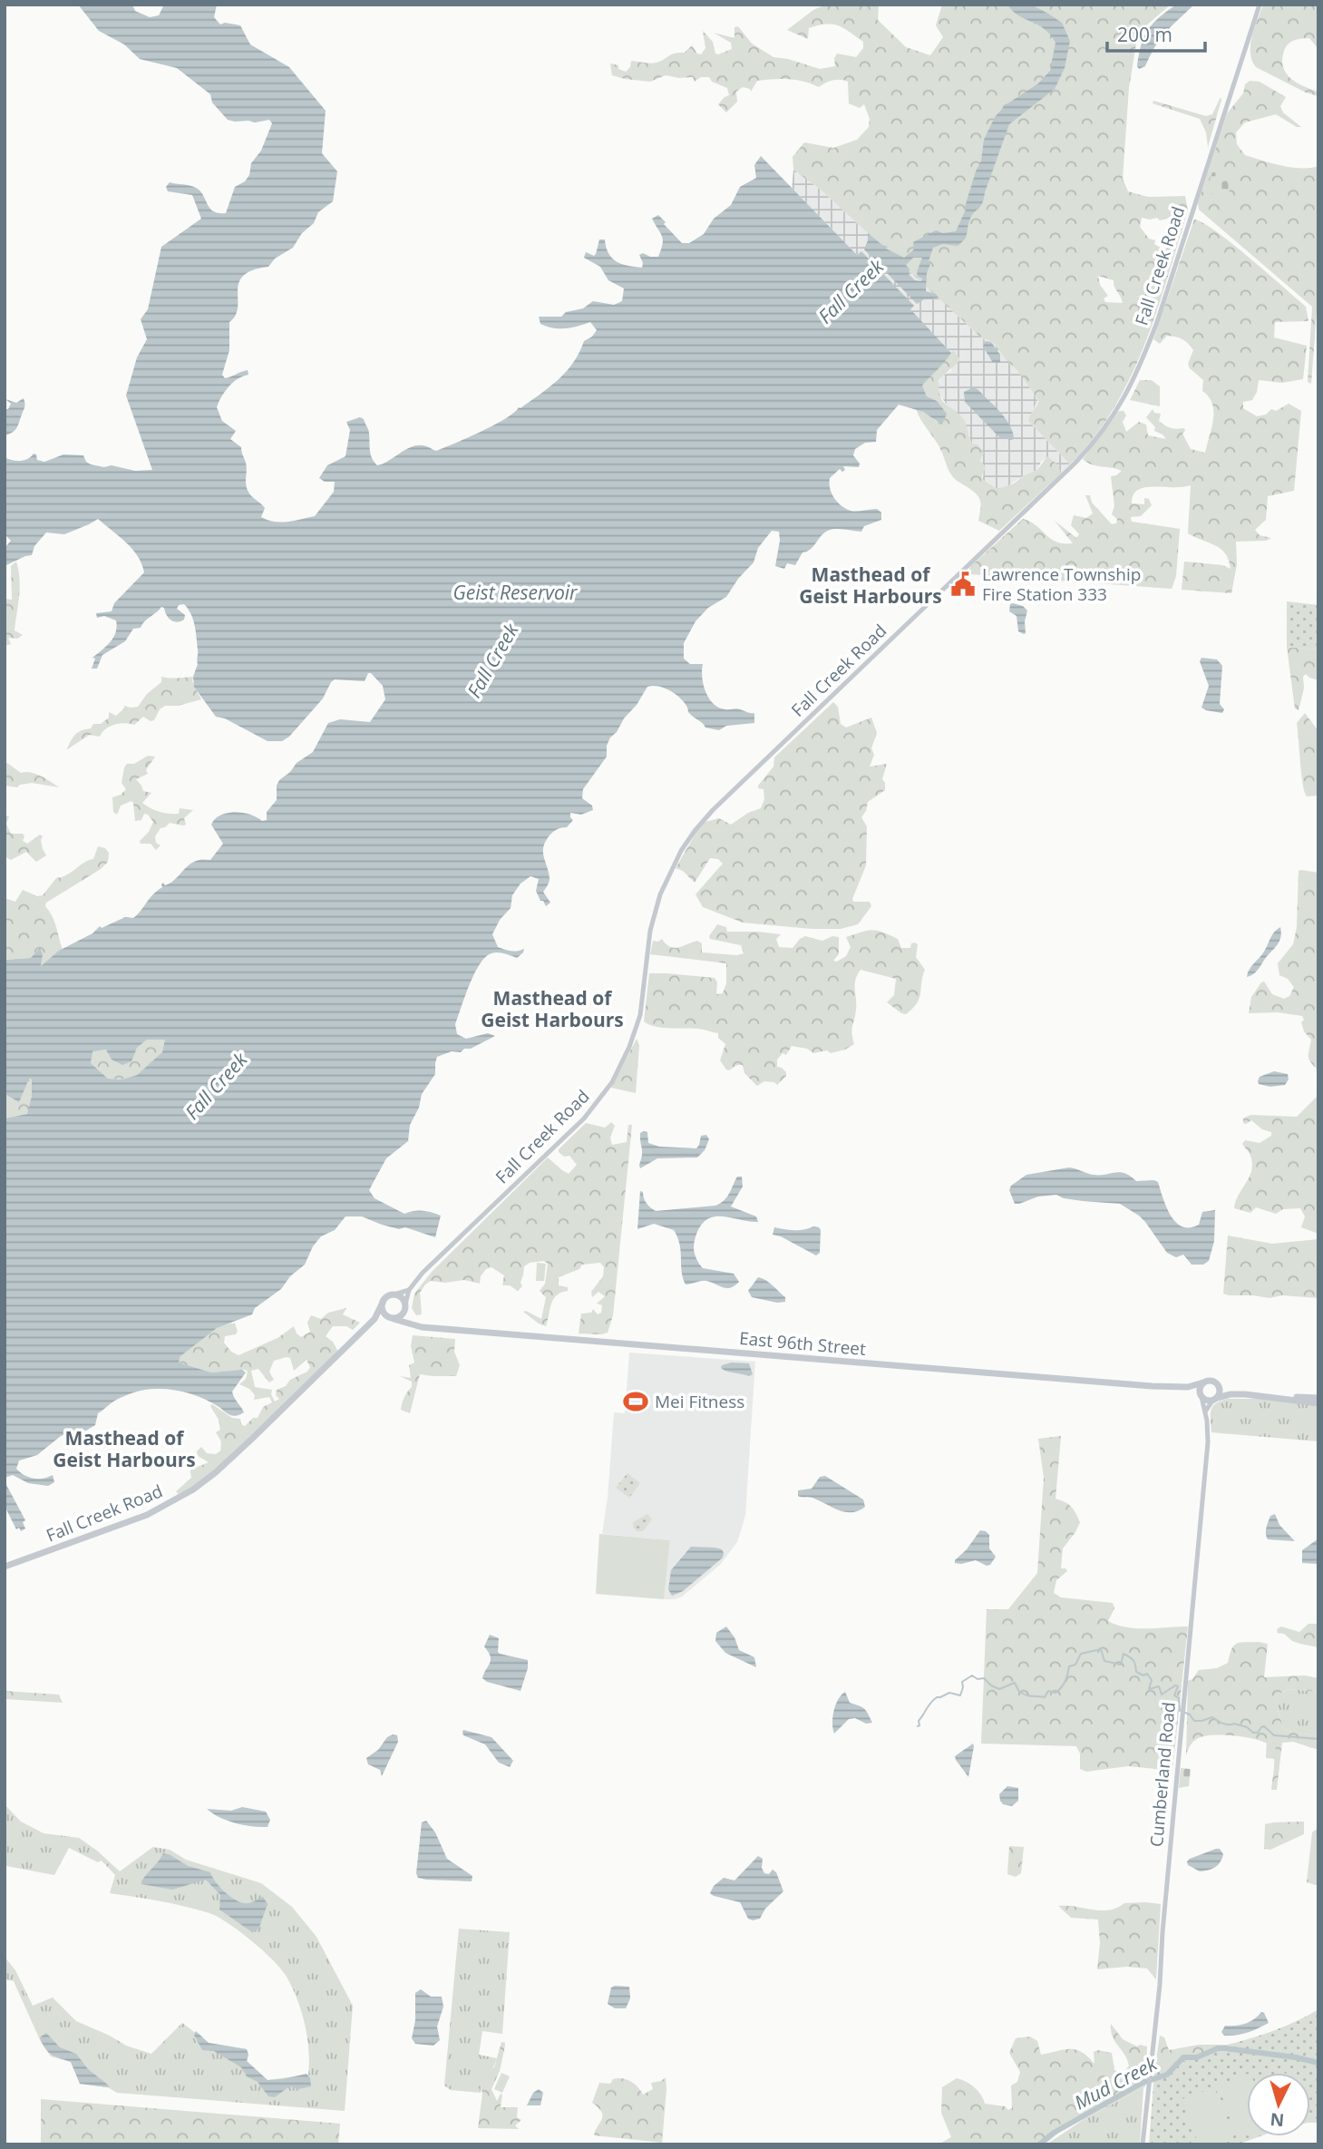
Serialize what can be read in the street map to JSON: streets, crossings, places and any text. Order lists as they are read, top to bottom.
{
  "streets": {
    "main road": ["Fall Creek Road", "East 96th Street", "Cumberland Road"]
  },
  "crossings": [
    ["Fall Creek Road", "East 96th Street"],
    ["East 96th Street", "Cumberland Road"]
  ],
  "districts": ["Masthead of Geist Harbours", "Masthead of Geist Harbours", "Masthead of Geist Harbours"],
  "water": ["Fall Creek", "Geist Reservoir", "Mud Creek"],
  "places": {
    "public building": ["Lawrence Township Fire Station 333"],
    "sports": ["Mei Fitness"]
  },
  "scale_bar": "200 m",
  "north": "bottom"
}
